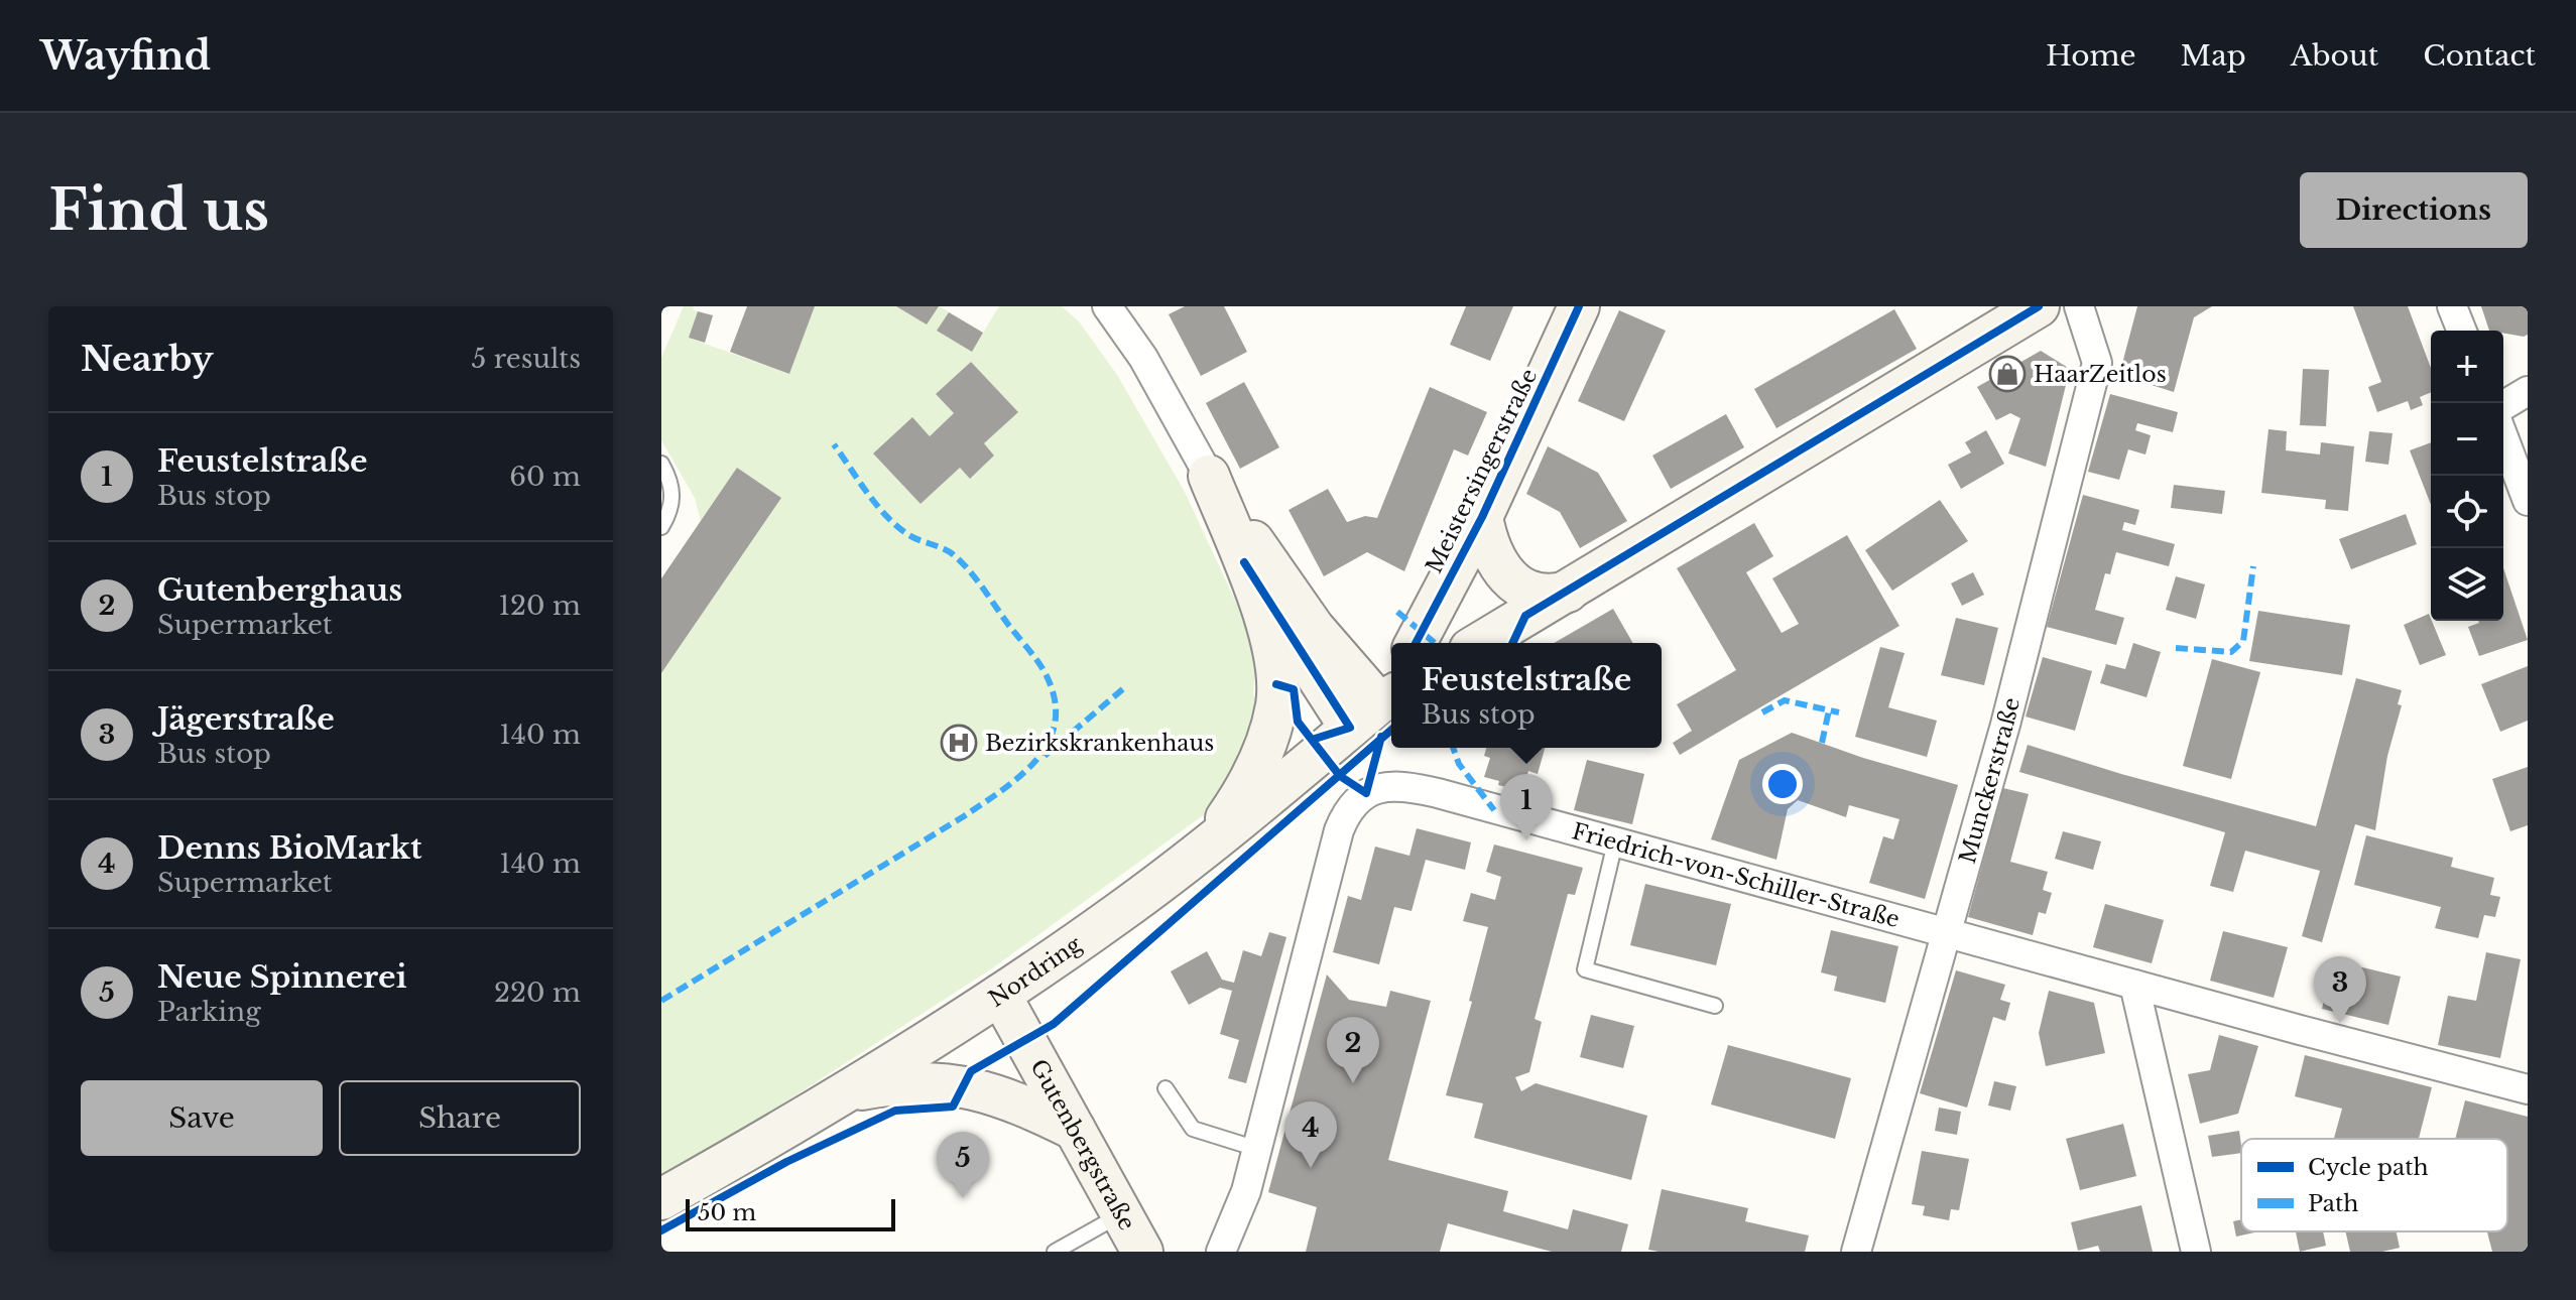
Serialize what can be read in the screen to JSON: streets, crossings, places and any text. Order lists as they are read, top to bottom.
{
  "streets": {
    "main road": ["Meistersingerstraße", "Nordring", "Gutenbergstraße"],
    "street": ["Munckerstraße", "Friedrich-von-Schiller-Straße"]
  },
  "crossings": [
    ["Munckerstraße", "Friedrich-von-Schiller-Straße"],
    ["Nordring", "Gutenbergstraße"]
  ],
  "places": {
    "shop": ["HaarZeitlos"],
    "hospital": ["Bezirkskrankenhaus"]
  },
  "legend": ["Cycle path", "Path"],
  "scale_bar": "50 m",
  "page": {
    "header": "Wayfind",
    "nav": [
      "Home",
      "Map",
      "About",
      "Contact"
    ],
    "buttons": [
      "Directions",
      ["Save", "Share"]
    ],
    "title": "Find us",
    "heading": ["Nearby", "5 results"],
    "map_buttons": ["+", "−"],
    "list": [
      {
        "mark": "1",
        "name": "Feustelstraße",
        "note": "Bus stop",
        "value": "60 m"
      },
      {
        "mark": "2",
        "name": "Gutenberghaus",
        "note": "Supermarket",
        "value": "120 m"
      },
      {
        "mark": "3",
        "name": "Jägerstraße",
        "note": "Bus stop",
        "value": "140 m"
      },
      {
        "mark": "4",
        "name": "Denns BioMarkt",
        "note": "Supermarket",
        "value": "140 m"
      },
      {
        "mark": "5",
        "name": "Neue Spinnerei",
        "note": "Parking",
        "value": "220 m"
      }
    ],
    "popup": ["Feustelstraße", "Bus stop"],
    "pins": [
      "1",
      "3",
      "2",
      "4",
      "5"
    ],
    "scale": "50 m"
  }
}
